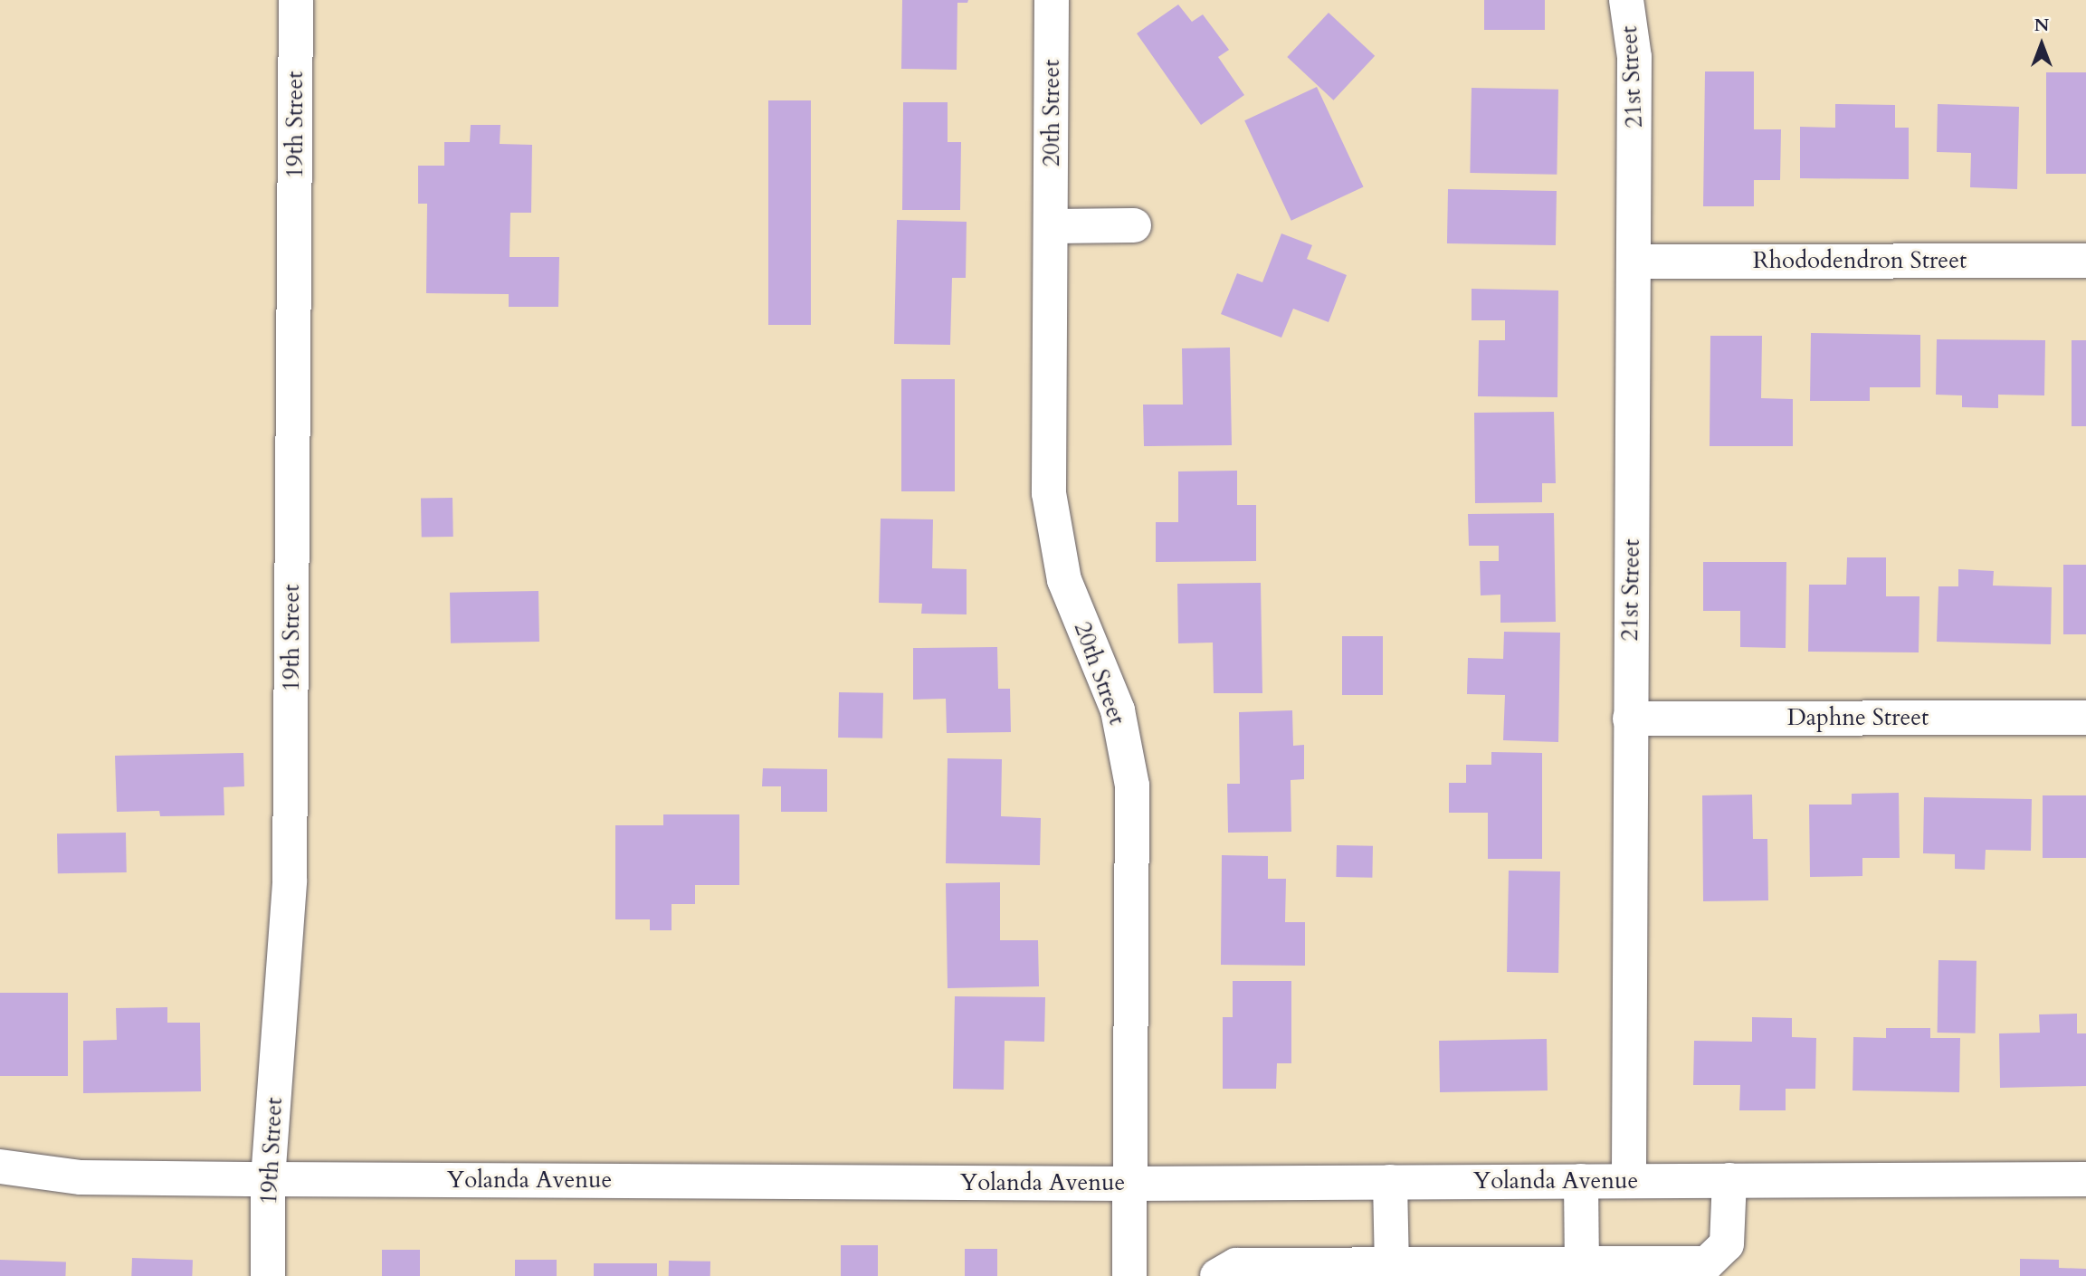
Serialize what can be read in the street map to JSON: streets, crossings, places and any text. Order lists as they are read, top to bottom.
{
  "streets": {
    "street": [
      "21st Street",
      "20th Street",
      "19th Street",
      "Rhododendron Street",
      "Daphne Street",
      "Yolanda Avenue"
    ]
  },
  "crossings": [
    ["21st Street", "Rhododendron Street"],
    ["21st Street", "Daphne Street"],
    ["21st Street", "Yolanda Avenue"],
    ["20th Street", "Yolanda Avenue"],
    ["19th Street", "Yolanda Avenue"]
  ],
  "north": "top"
}
